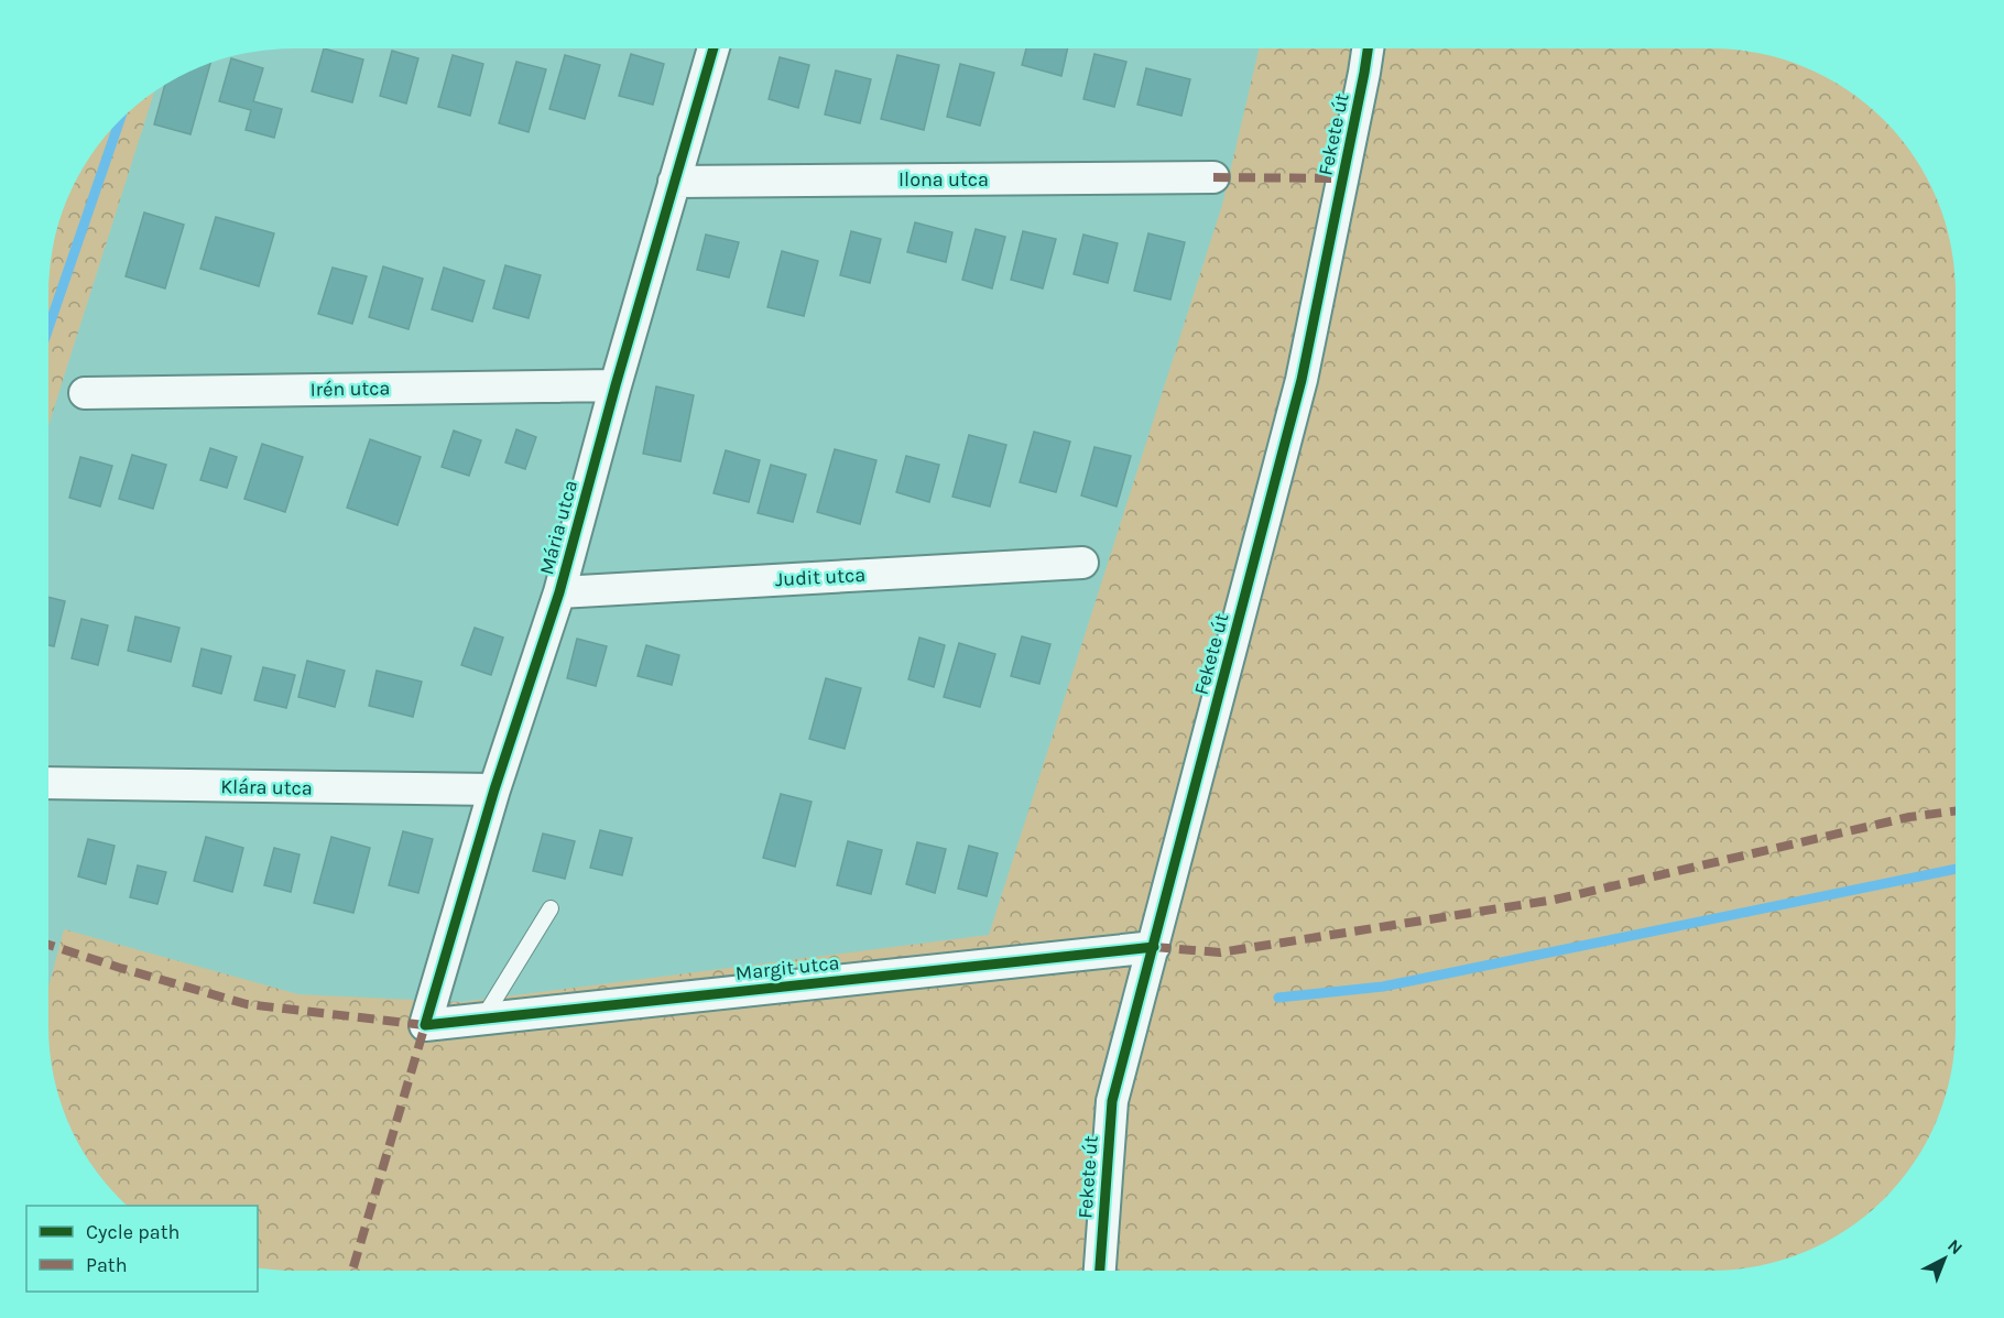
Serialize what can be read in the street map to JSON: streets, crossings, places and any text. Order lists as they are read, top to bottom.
{
  "streets": {
    "street": [
      "Fekete út",
      "Ilona utca",
      "Irén utca",
      "Mária utca",
      "Judit utca",
      "Klára utca",
      "Margit utca"
    ]
  },
  "crossings": [
    ["Fekete út", "Margit utca"],
    ["Ilona utca", "Mária utca"],
    ["Irén utca", "Mária utca"],
    ["Mária utca", "Judit utca"],
    ["Mária utca", "Klára utca"],
    ["Mária utca", "Margit utca"]
  ],
  "legend": ["Cycle path", "Path"],
  "north": "top right"
}
